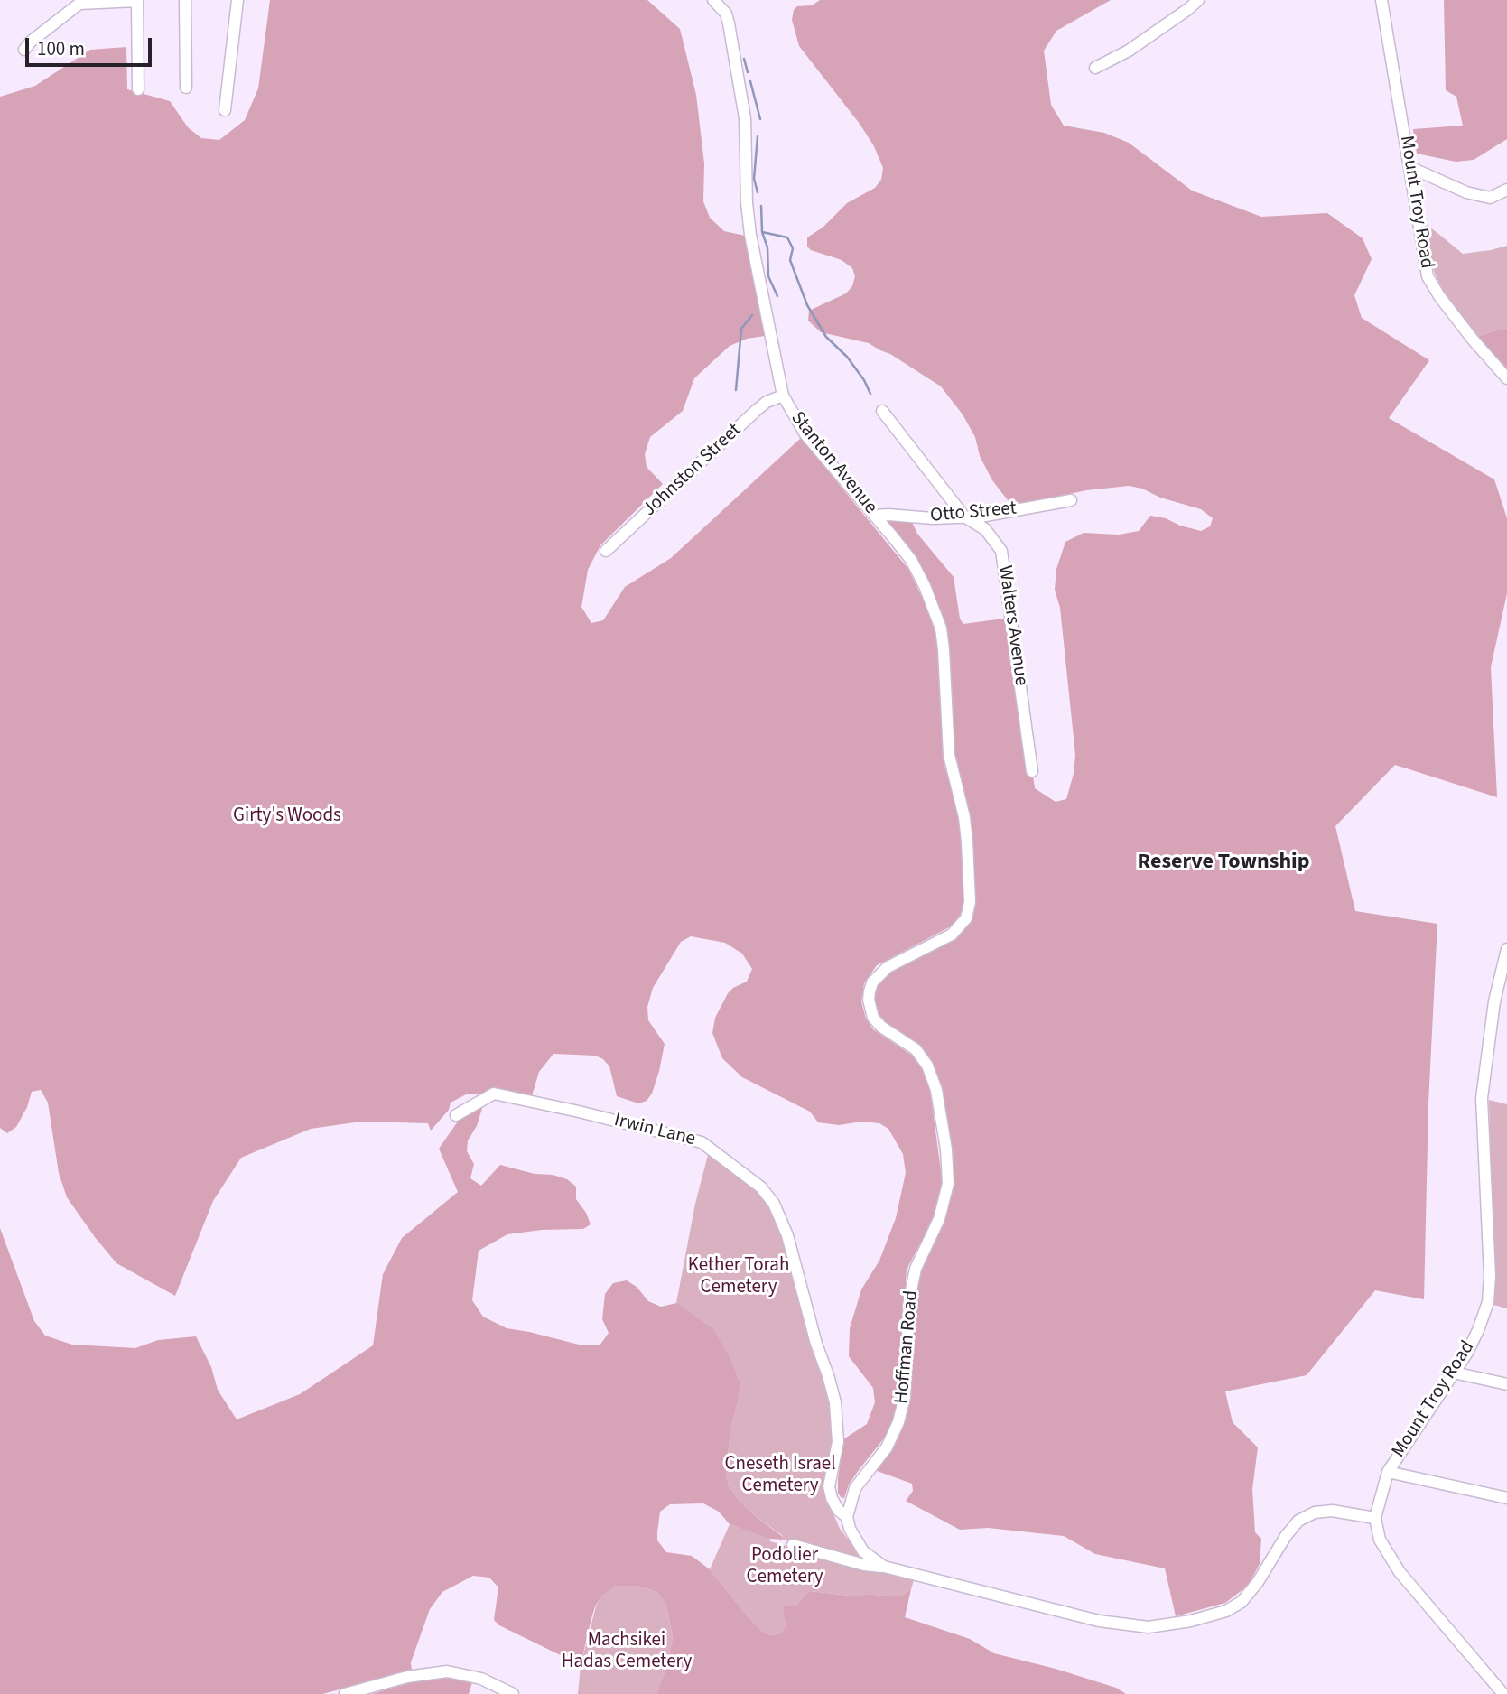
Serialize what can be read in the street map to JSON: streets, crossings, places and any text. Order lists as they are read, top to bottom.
{
  "streets": {
    "street": [
      "Mount Troy Road",
      "Stanton Avenue",
      "Johnston Street",
      "Otto Street",
      "Walters Avenue",
      "Irwin Lane",
      "Hoffman Road"
    ]
  },
  "crossings": [
    ["Stanton Avenue", "Johnston Street"],
    ["Stanton Avenue", "Otto Street"],
    ["Stanton Avenue", "Hoffman Road"],
    ["Otto Street", "Walters Avenue"],
    ["Irwin Lane", "Hoffman Road"]
  ],
  "districts": ["Reserve Township"],
  "parks": [
    "Girty's Woods",
    "Kether Torah Cemetery",
    "Cneseth Israel Cemetery",
    "Podolier Cemetery",
    "Machsikei Hadas Cemetery"
  ],
  "scale_bar": "100 m"
}
